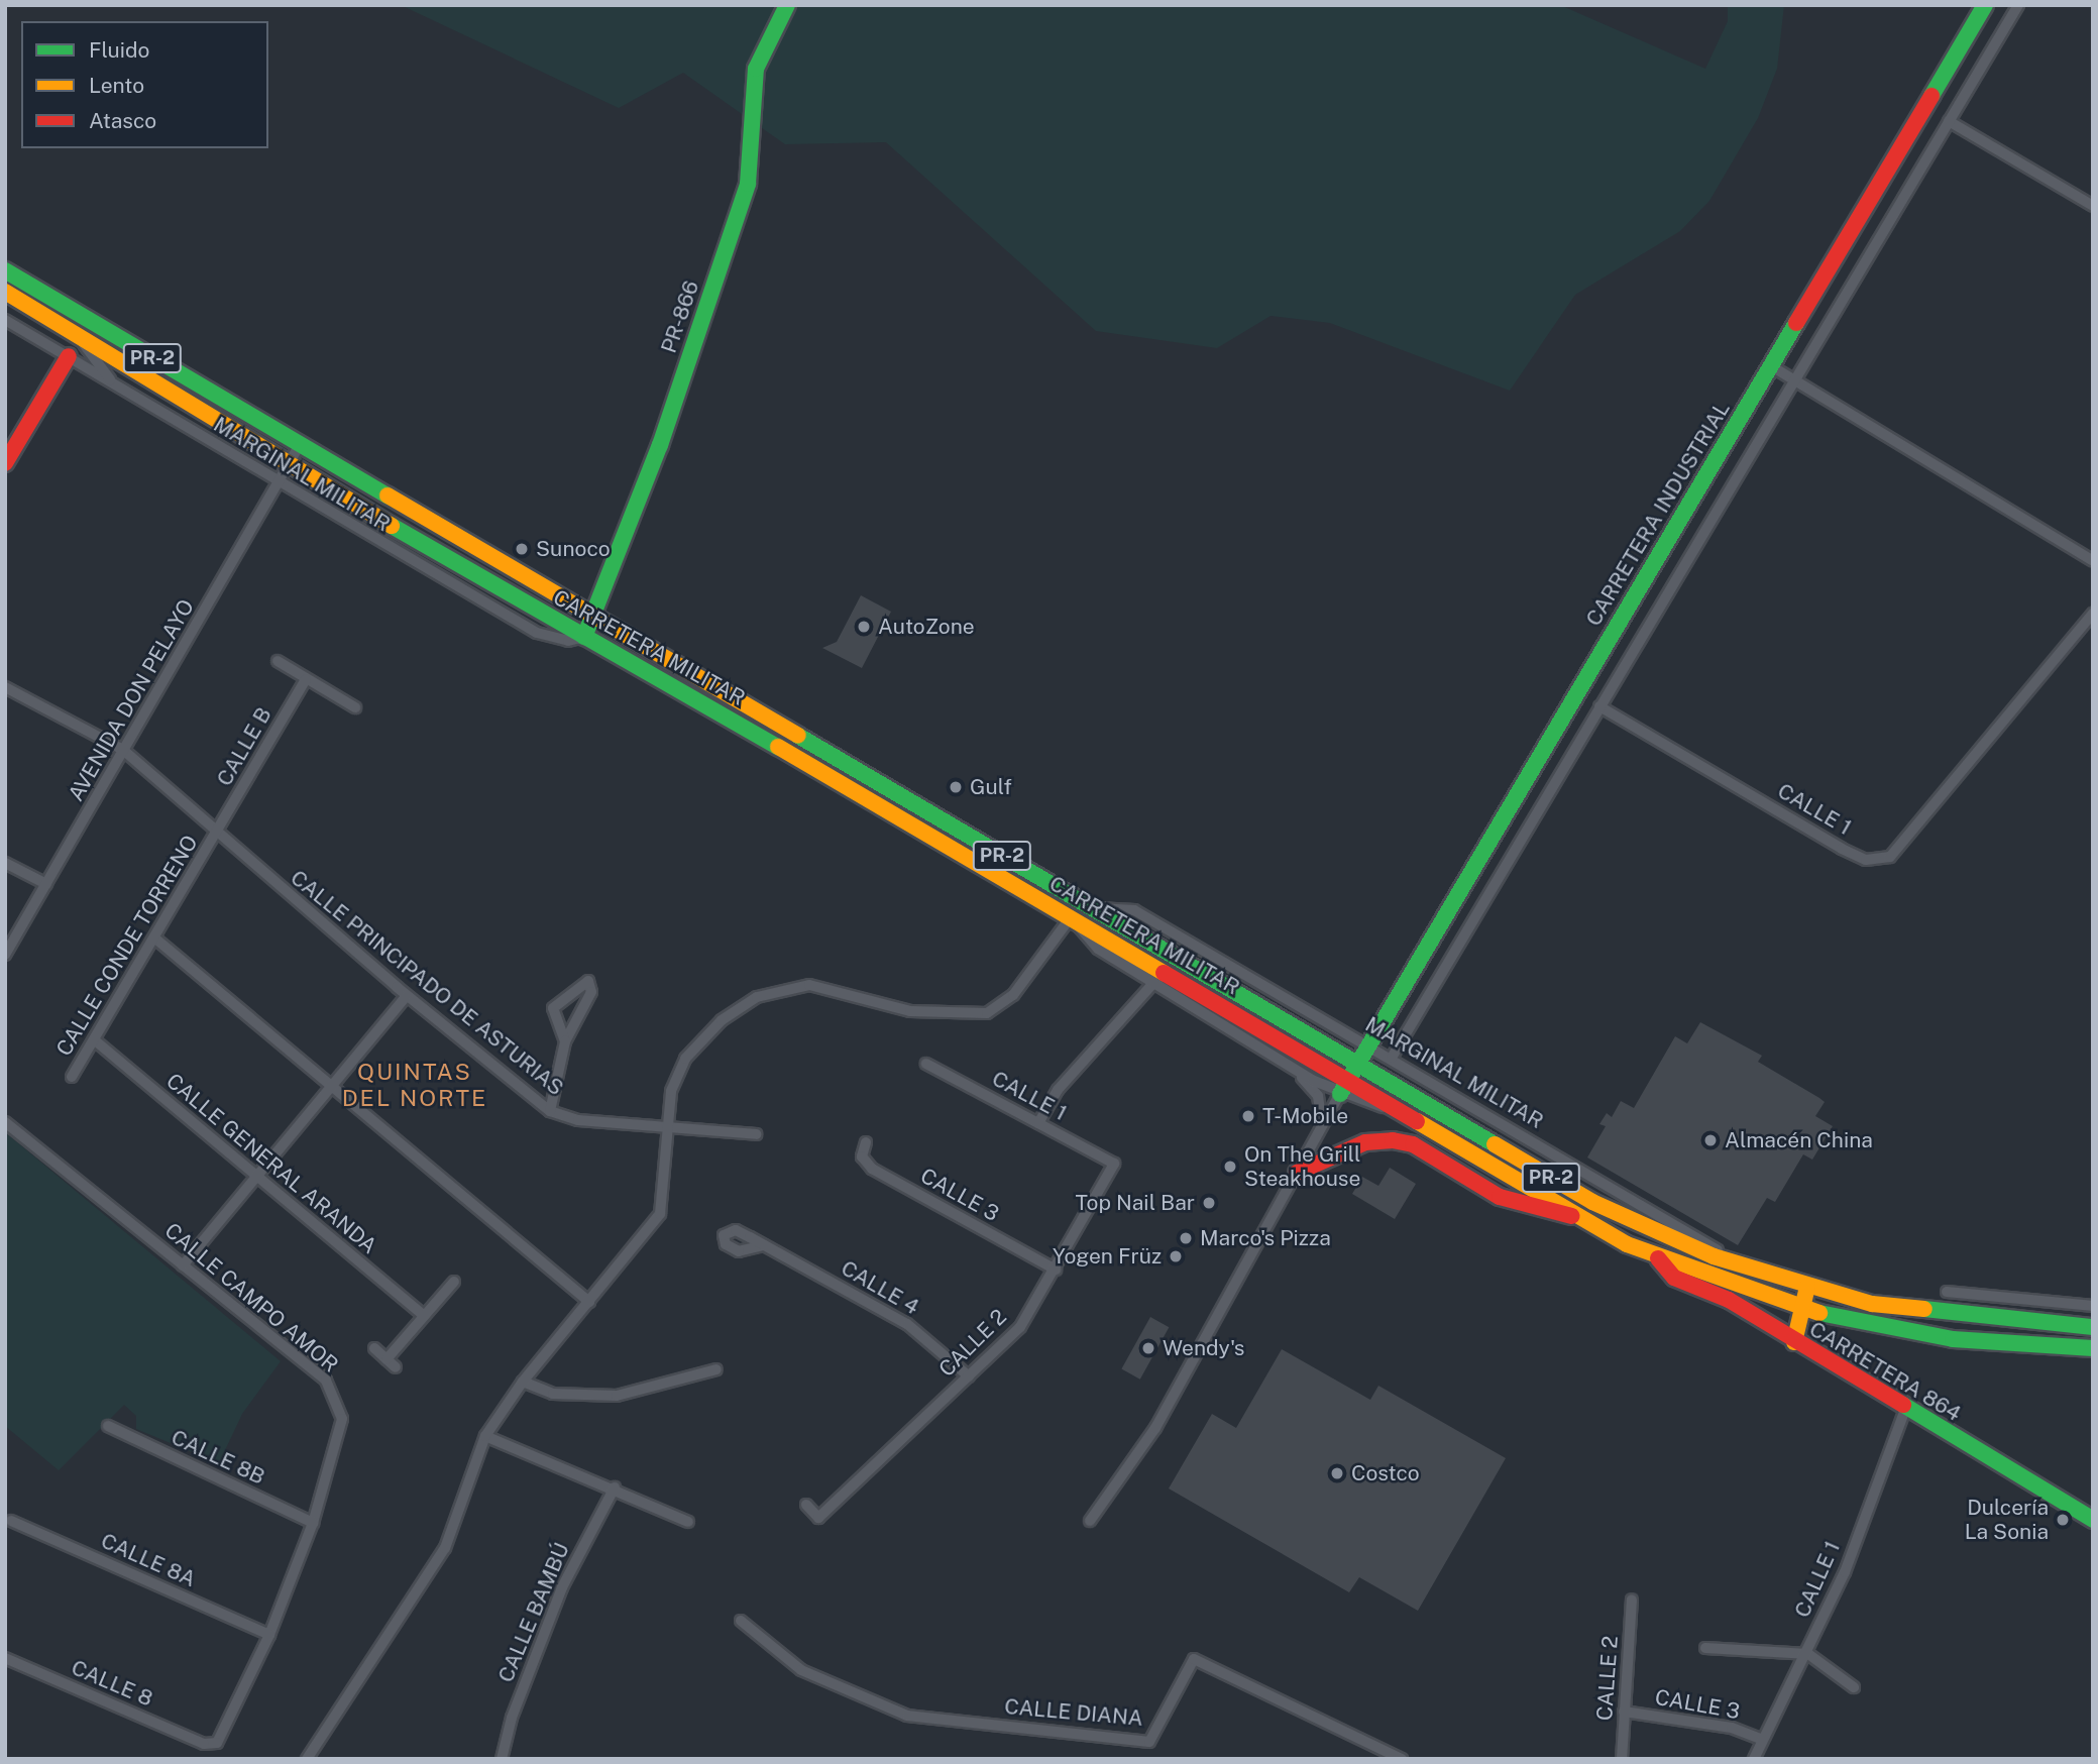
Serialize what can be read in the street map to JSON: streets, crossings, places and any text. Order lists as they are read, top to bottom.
{
  "streets": {
    "main road": [
      "PR-866",
      "PR-2",
      "CARRETERA INDUSTRIAL",
      "CARRETERA MILITAR",
      "CARRETERA 864"
    ],
    "street": [
      "MARGINAL MILITAR",
      "AVENIDA DON PELAYO",
      "CALLE B",
      "CALLE 1",
      "CALLE CONDE TORRENO",
      "CALLE PRINCIPADO DE ASTURIAS",
      "CALLE GENERAL ARANDA",
      "CALLE 3",
      "CALLE 4",
      "CALLE CAMPO AMOR",
      "CALLE 2",
      "CALLE 8B",
      "CALLE 8A",
      "CALLE BAMBÚ",
      "CALLE 8",
      "CALLE DIANA"
    ]
  },
  "crossings": [
    ["PR-866", "MARGINAL MILITAR"],
    ["PR-866", "CARRETERA MILITAR"],
    ["MARGINAL MILITAR", "CARRETERA INDUSTRIAL"],
    ["MARGINAL MILITAR", "CARRETERA MILITAR"],
    ["MARGINAL MILITAR", "AVENIDA DON PELAYO"],
    ["CARRETERA MILITAR", "AVENIDA DON PELAYO"],
    ["CARRETERA MILITAR", "CARRETERA 864"],
    ["AVENIDA DON PELAYO", "CALLE PRINCIPADO DE ASTURIAS"],
    ["CALLE B", "CALLE CONDE TORRENO"],
    ["CALLE B", "CALLE PRINCIPADO DE ASTURIAS"],
    ["CALLE 1", "CALLE 3"],
    ["CALLE 1", "CALLE 2"],
    ["CALLE 1", "CARRETERA 864"],
    ["CALLE CONDE TORRENO", "CALLE PRINCIPADO DE ASTURIAS"],
    ["CALLE CONDE TORRENO", "CALLE GENERAL ARANDA"],
    ["CALLE 3", "CALLE 2"],
    ["CALLE 4", "CALLE 2"],
    ["CALLE CAMPO AMOR", "CALLE 8B"],
    ["CALLE CAMPO AMOR", "CALLE 8A"],
    ["CALLE CAMPO AMOR", "CALLE 8"]
  ],
  "districts": ["QUINTAS DEL NORTE"],
  "places": [
    "Sunoco",
    "AutoZone",
    "Gulf",
    "T-Mobile",
    "Almacén China",
    "On The Grill Steakhouse",
    "Top Nail Bar",
    "Marco's Pizza",
    "Yogen Früz",
    "Wendy's",
    "Costco",
    "Dulcería La Sonia"
  ],
  "legend": ["Fluido", "Lento", "Atasco"]
}
